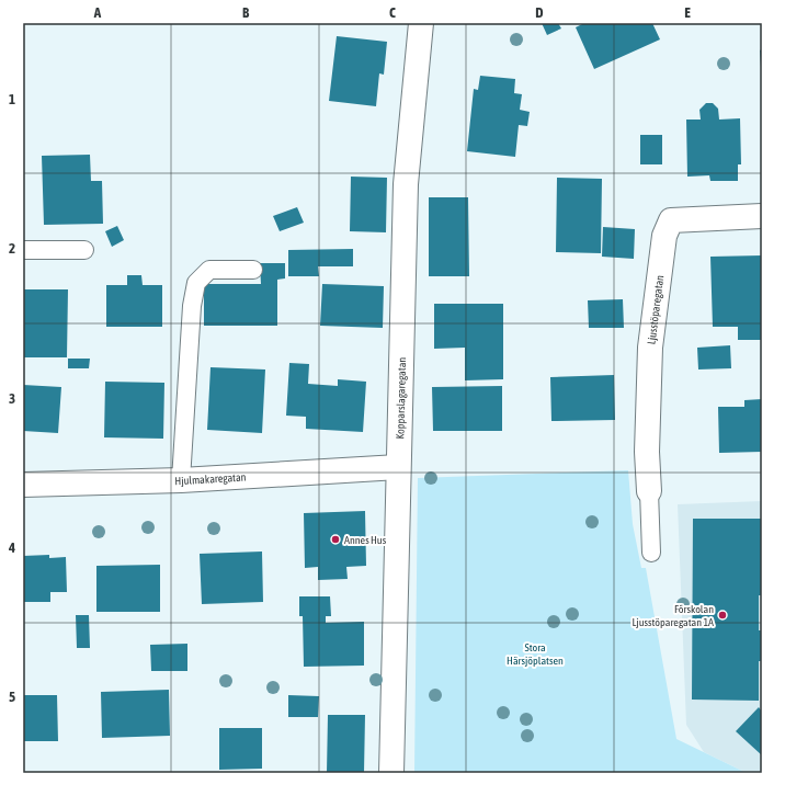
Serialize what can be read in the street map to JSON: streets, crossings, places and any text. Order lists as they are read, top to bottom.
{
  "streets": {
    "street": ["Ljusstöparegatan", "Kopparslagaregatan", "Hjulmakaregatan"]
  },
  "crossings": [
    ["Kopparslagaregatan", "Hjulmakaregatan"]
  ],
  "parks": ["Stora Härsjöplatsen"],
  "places": ["Annes Hus", "Förskolan Ljusstöparegatan 1A"],
  "grid": {
    "columns": [
      "A",
      "B",
      "C",
      "D",
      "E"
    ],
    "rows": [
      "1",
      "2",
      "3",
      "4",
      "5"
    ]
  }
}
